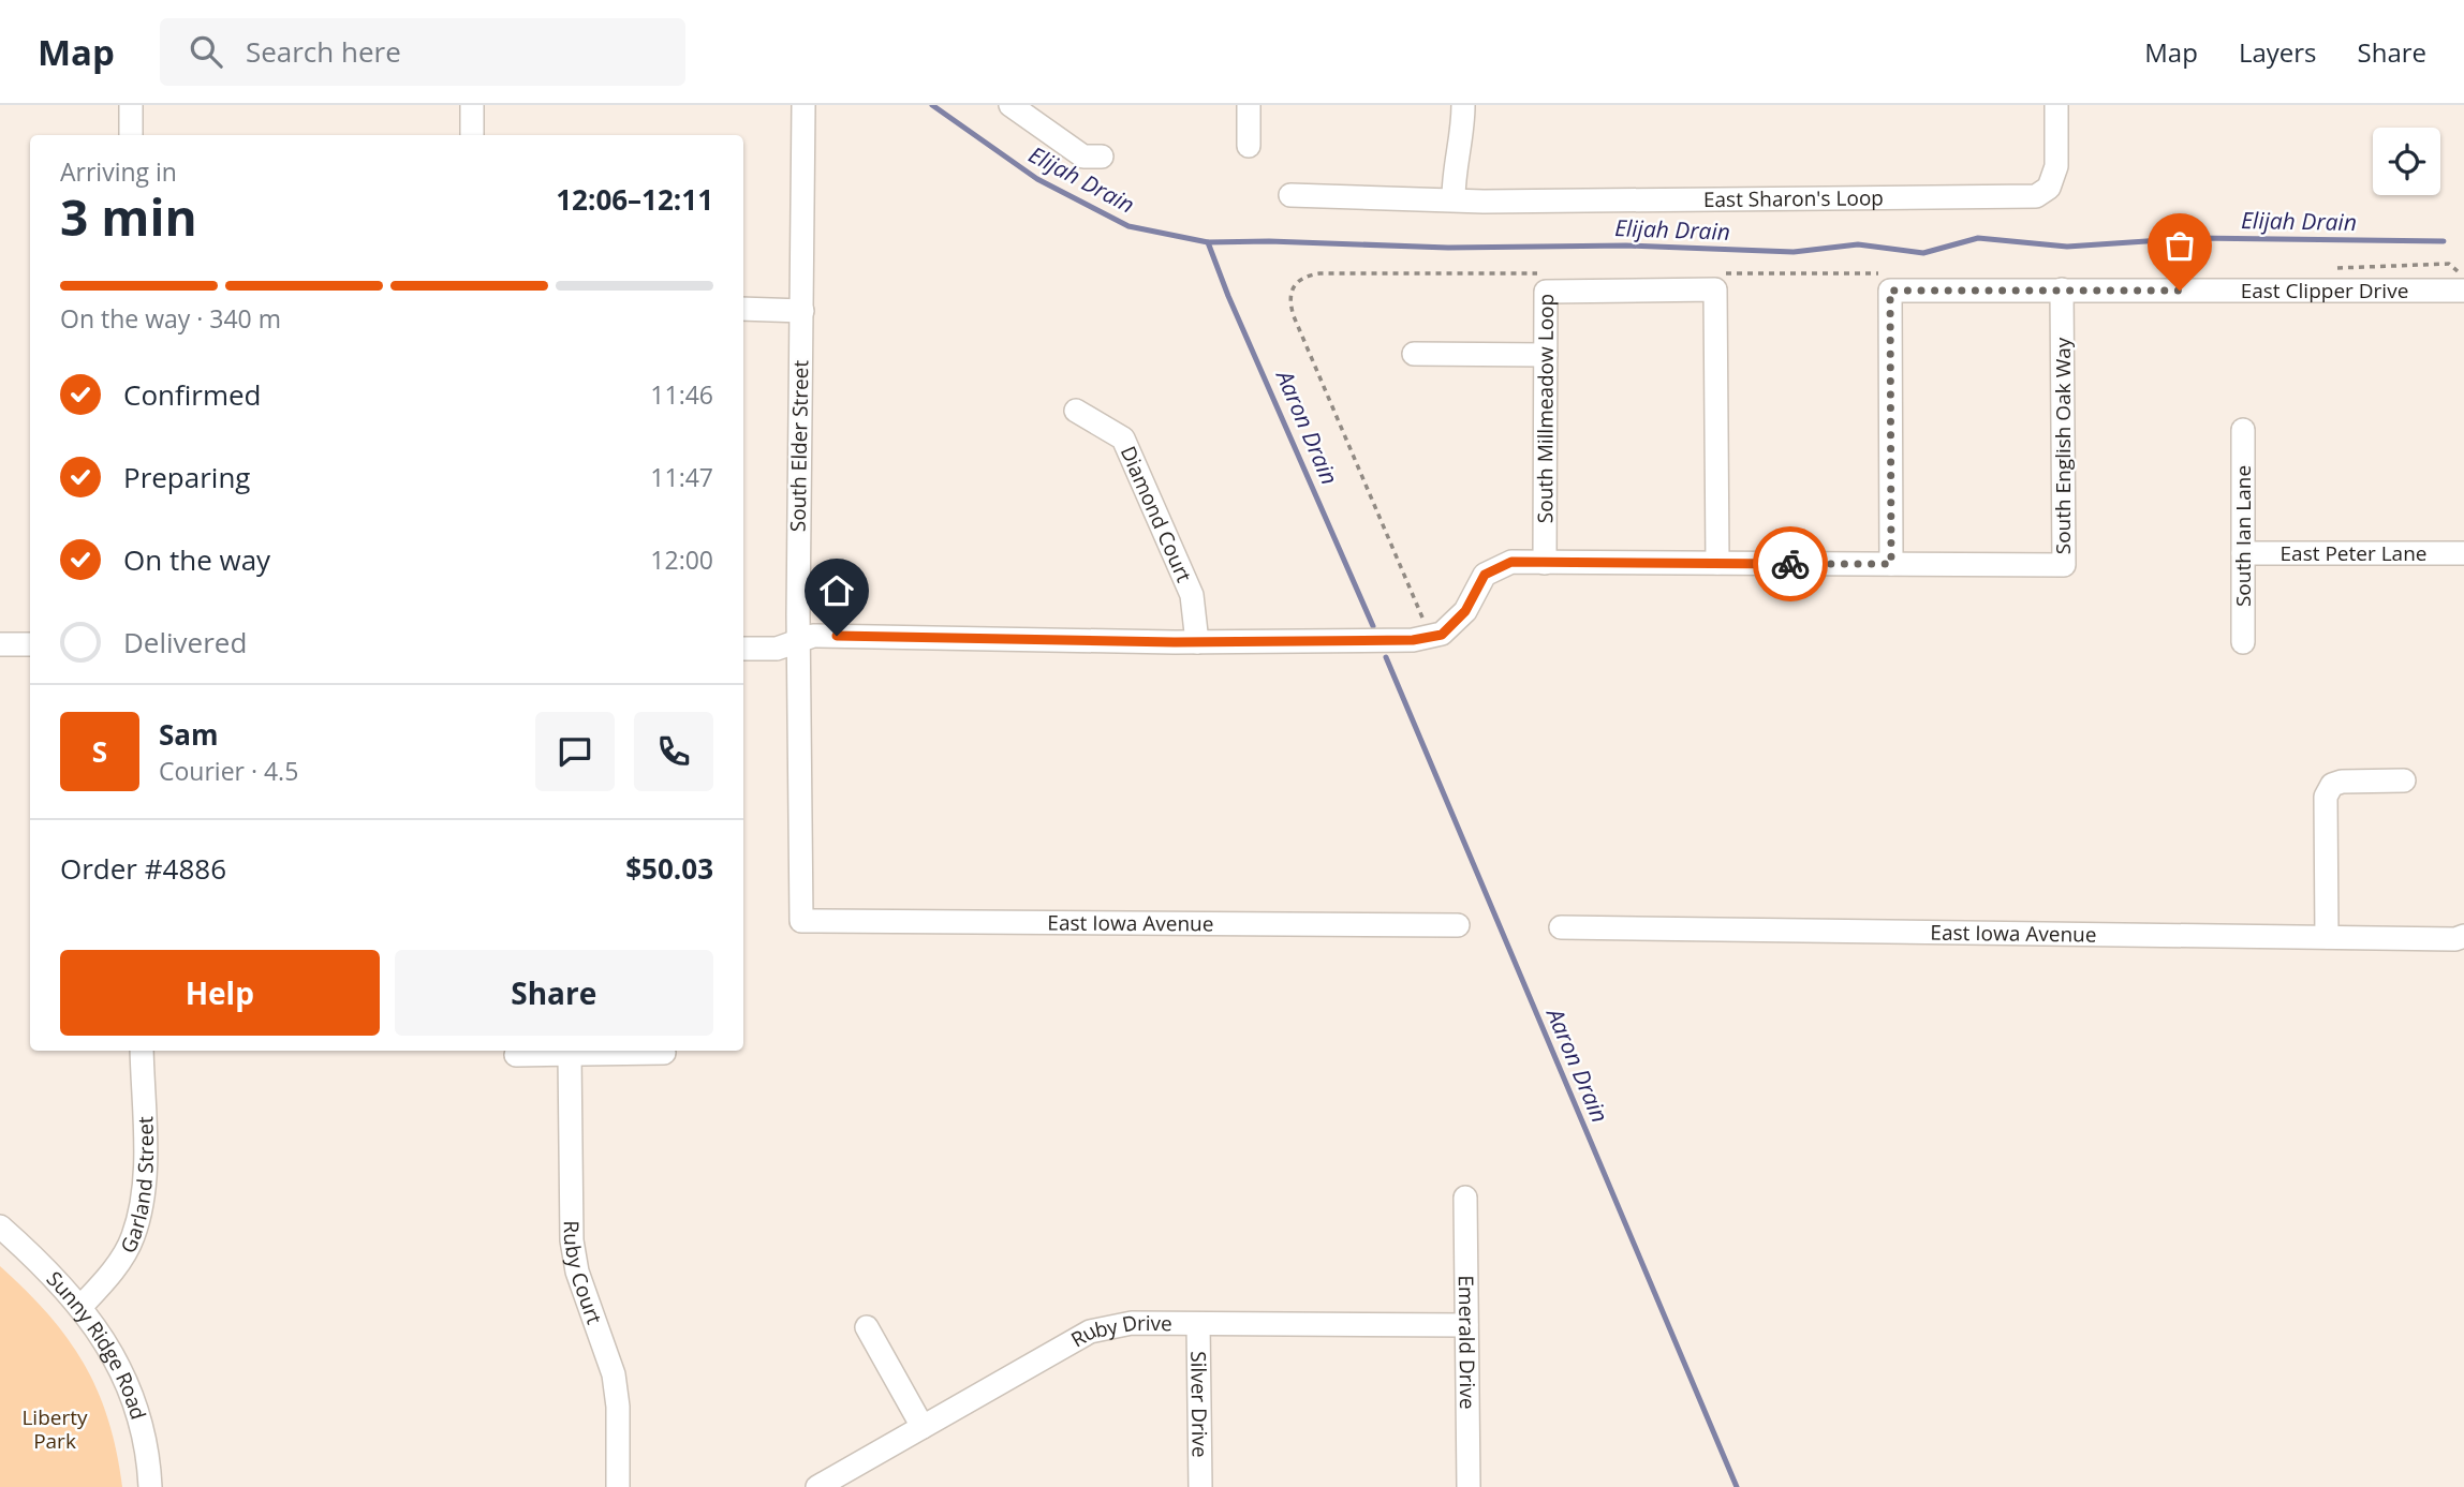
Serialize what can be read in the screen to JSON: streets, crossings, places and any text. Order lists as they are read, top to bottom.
{
  "streets": {
    "street": [
      "East Sharon's Loop",
      "East Clipper Drive",
      "South Millmeadow Loop",
      "South Elder Street",
      "South English Oak Way",
      "Diamond Court",
      "South Ian Lane",
      "East Peter Lane",
      "East Iowa Avenue",
      "Garland Street",
      "Ruby Court",
      "Ruby Drive",
      "Emerald Drive",
      "Sunny Ridge Road",
      "Silver Drive"
    ]
  },
  "crossings": [
    ["East Clipper Drive", "South English Oak Way"],
    ["South Elder Street", "East Iowa Avenue"],
    ["South Ian Lane", "East Peter Lane"],
    ["Garland Street", "Sunny Ridge Road"],
    ["Ruby Drive", "Emerald Drive"],
    ["Ruby Drive", "Silver Drive"]
  ],
  "water": ["Elijah Drain", "Aaron Drain"],
  "parks": ["Liberty Park"],
  "page": {
    "header": "Map",
    "search": "Search here",
    "nav": ["Map", "Layers", "Share"],
    "heading": ["3 min", "Arriving in", "12:06–12:11"],
    "panel": [
      "Sam",
      "Courier · 4.5",
      "Order #4886",
      "$50.03"
    ],
    "bar": "On the way · 340 m",
    "list": [
      ["Confirmed", "11:46"],
      ["Preparing", "11:47"],
      ["On the way", "12:00"],
      "Delivered"
    ],
    "round": "S",
    "buttons": ["Help", "Share"]
  }
}
